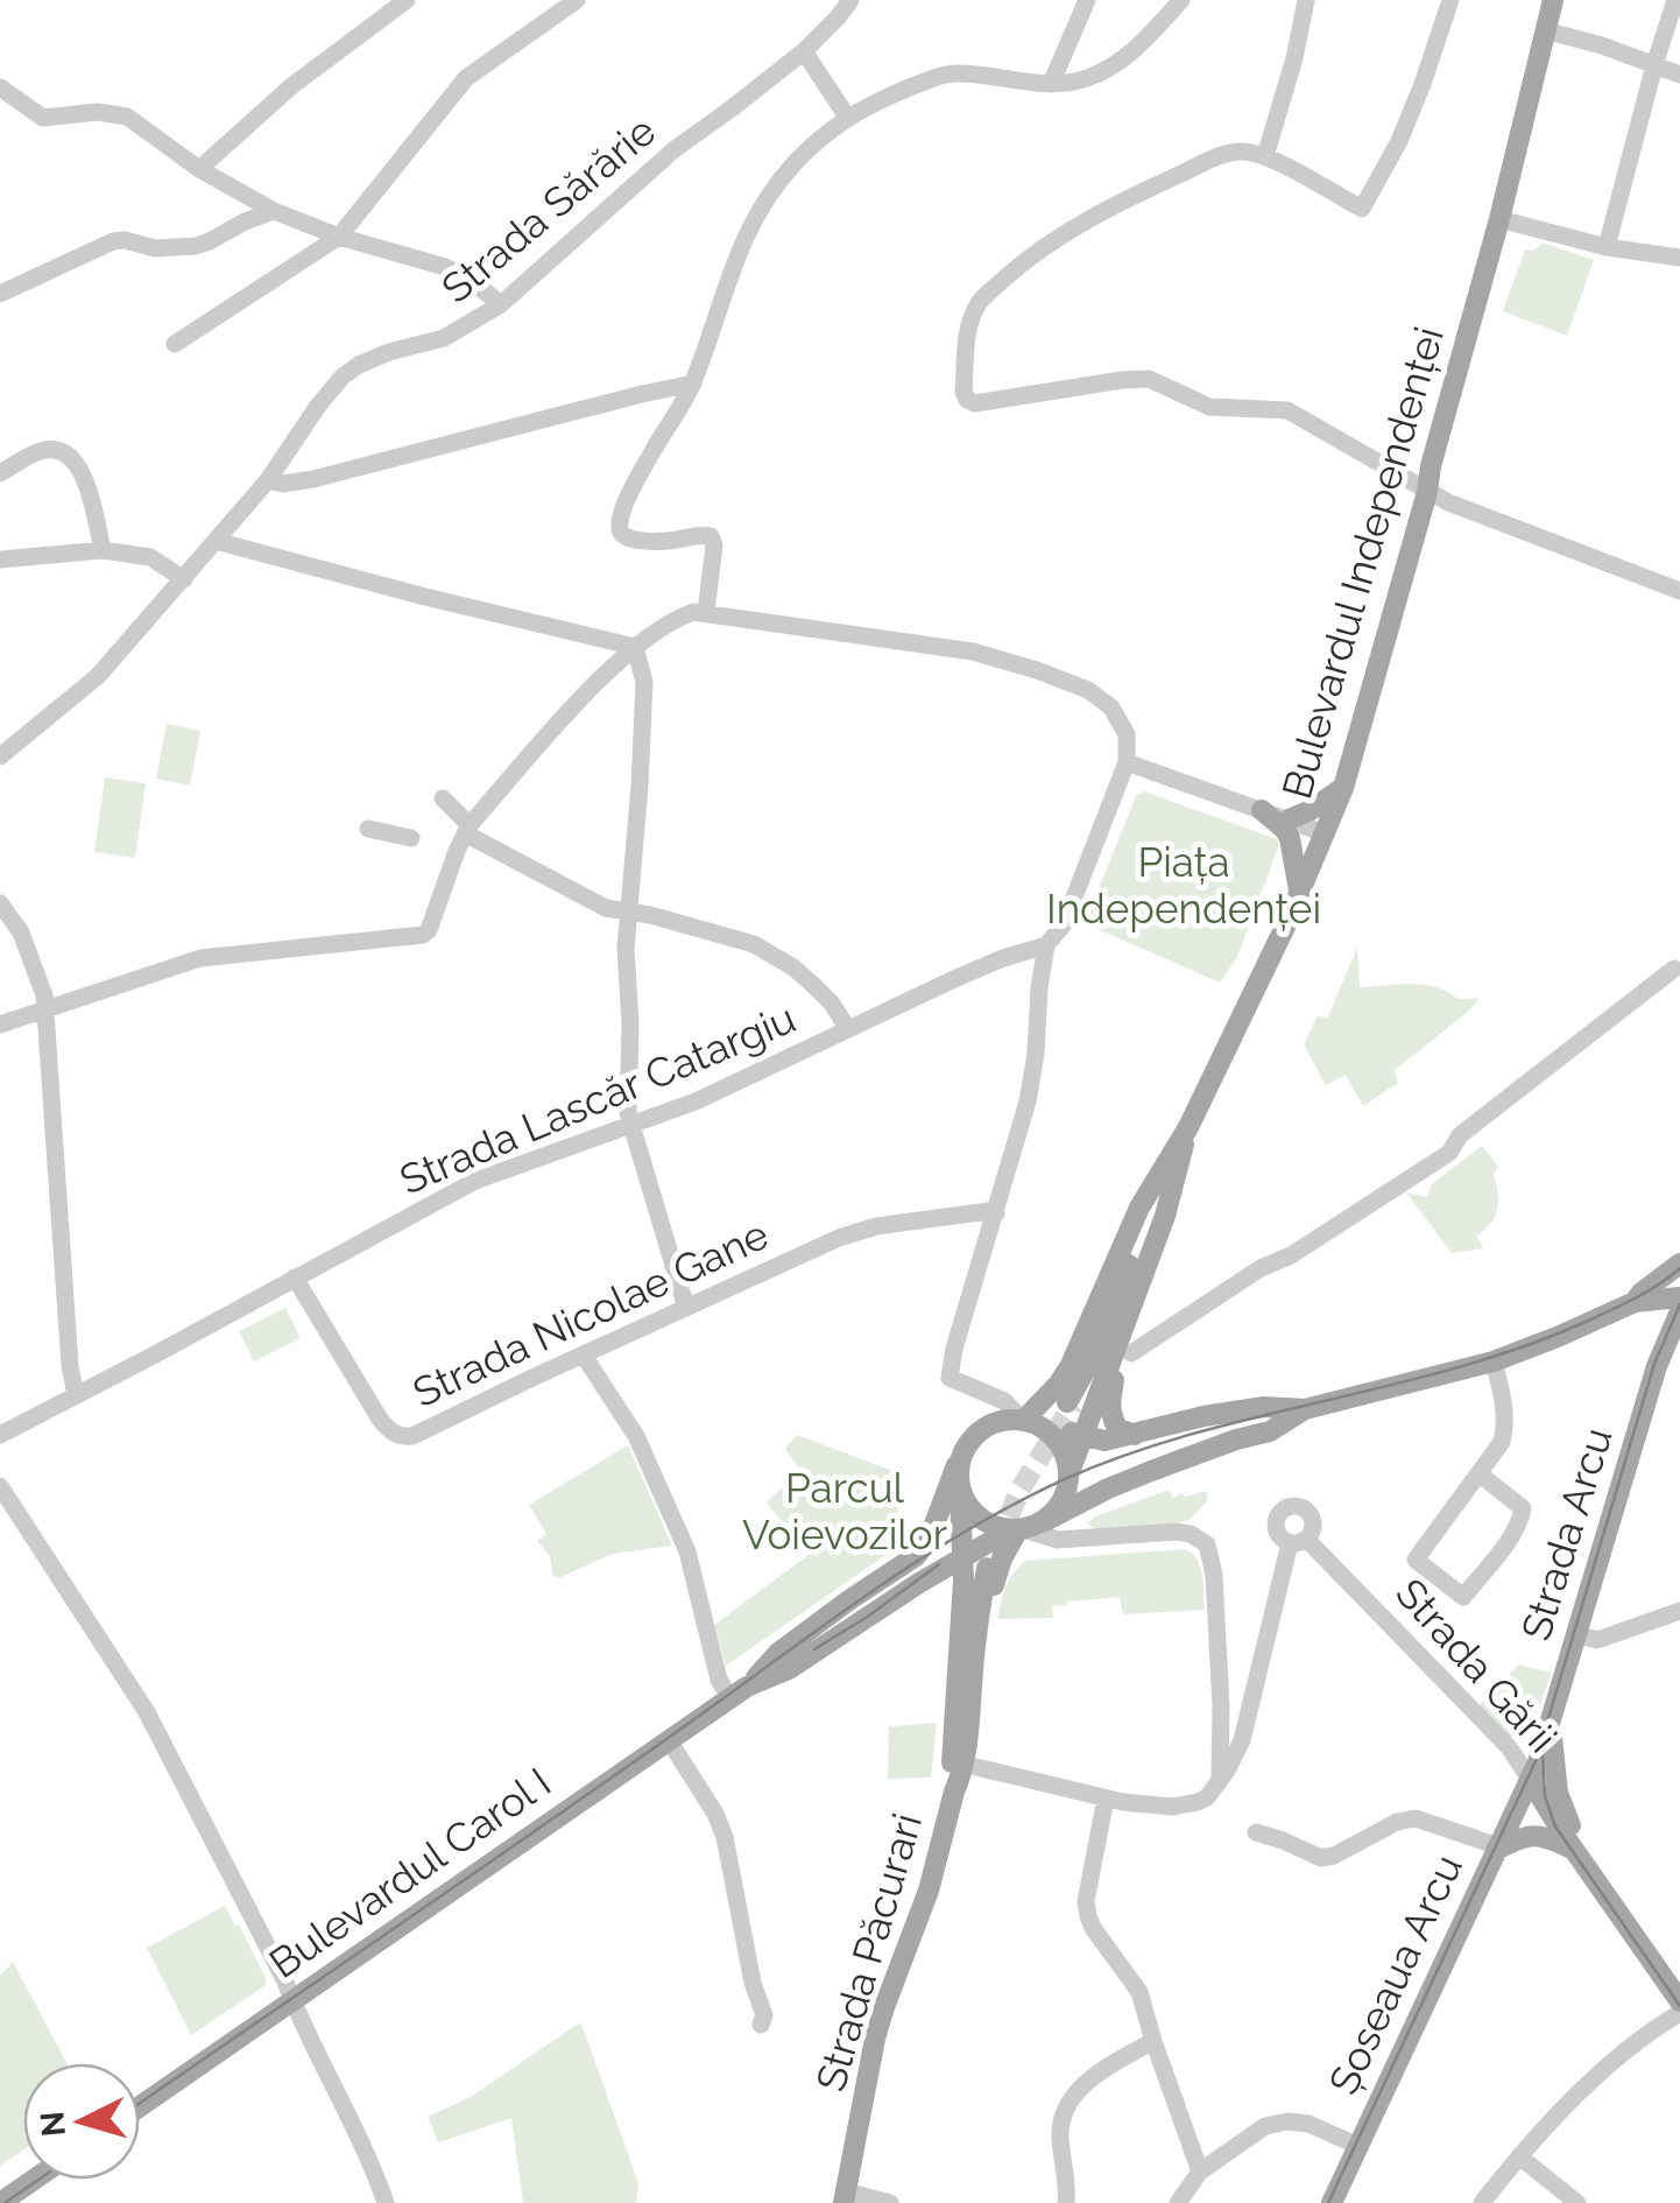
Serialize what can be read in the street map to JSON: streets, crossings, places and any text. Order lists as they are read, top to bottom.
{
  "streets": {
    "main road": [
      "Bulevardul Independenței",
      "Strada Arcu",
      "Strada Gării",
      "Bulevardul Carol I",
      "Strada Păcurari",
      "Șoseaua Arcu"
    ],
    "street": ["Strada Sărărie", "Strada Lascăr Catargiu", "Strada Nicolae Gane"]
  },
  "crossings": [
    ["Strada Lascăr Catargiu", "Strada Nicolae Gane"],
    ["Strada Arcu", "Strada Gării"],
    ["Strada Arcu", "Șoseaua Arcu"],
    ["Strada Gării", "Șoseaua Arcu"]
  ],
  "parks": ["Piața Independenței", "Parcul Voievozilor"],
  "north": "left"
}
